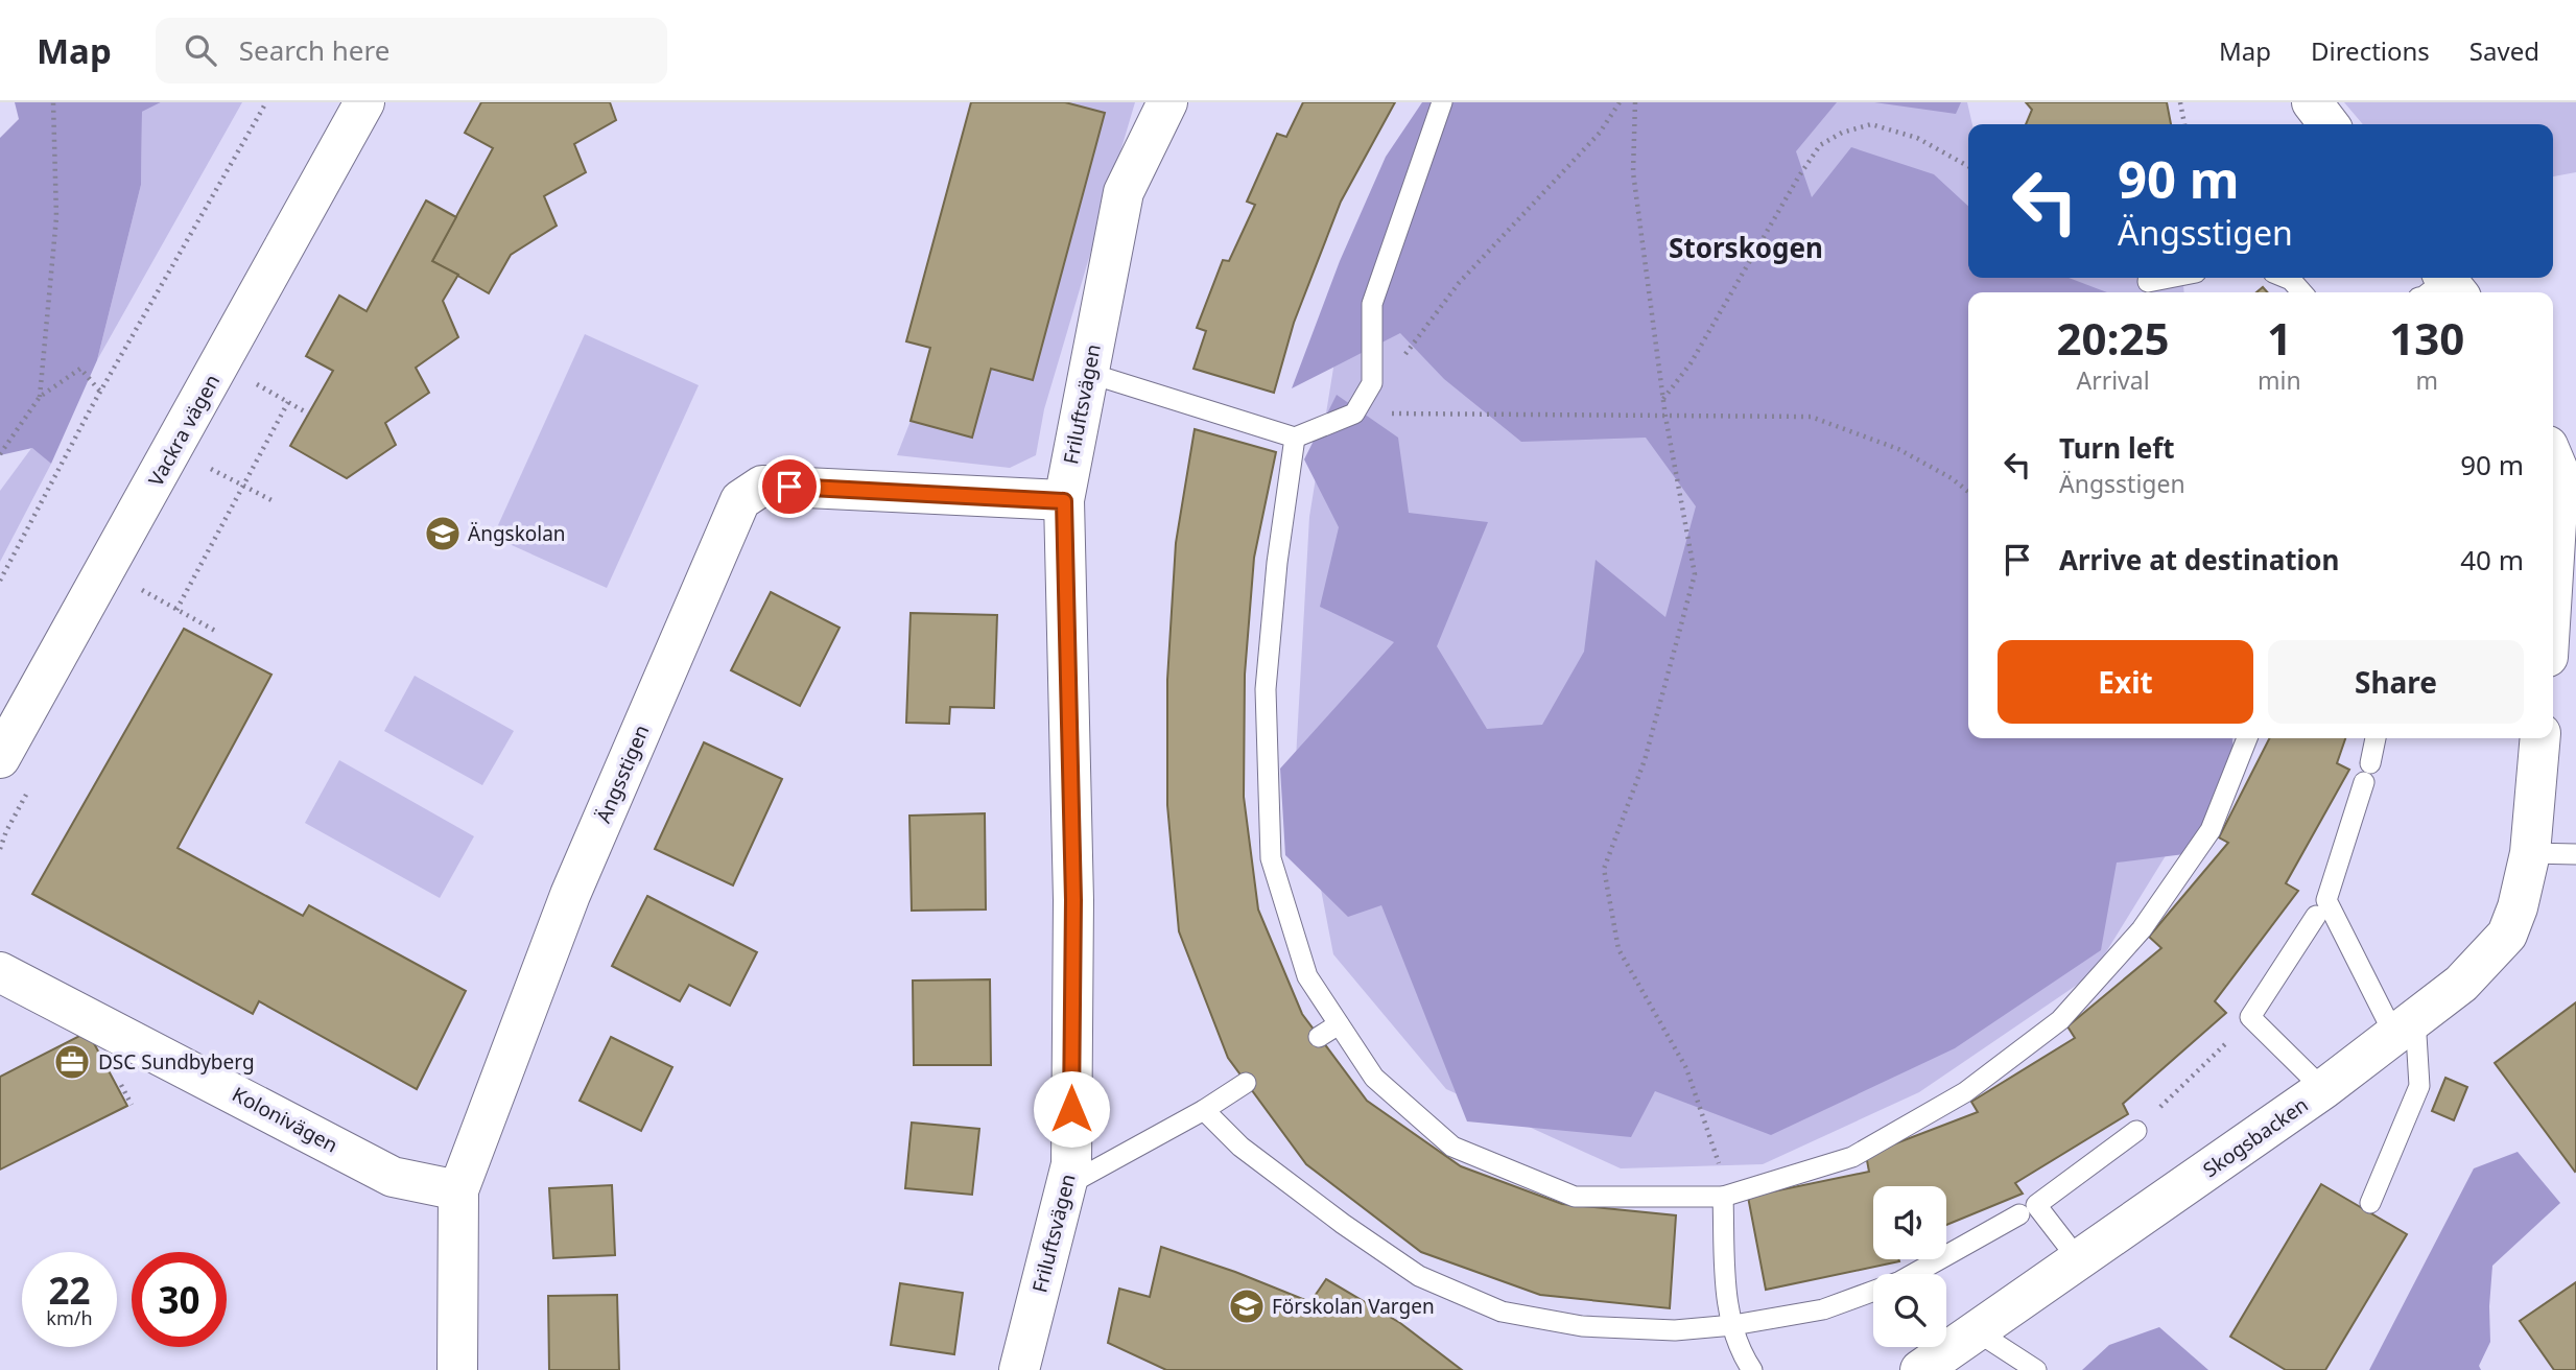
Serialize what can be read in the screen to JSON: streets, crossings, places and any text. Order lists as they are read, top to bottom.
{
  "streets": {
    "street": [
      "Friluftsvägen",
      "Vackra vägen",
      "Ängsstigen",
      "Kolonivägen",
      "Skogsbacken"
    ]
  },
  "crossings": [
    ["Friluftsvägen", "Ängsstigen"],
    ["Ängsstigen", "Kolonivägen"]
  ],
  "districts": ["Storskogen"],
  "places": {
    "school or university": ["Ängskolan", "Förskolan Vargen"],
    "office": ["DSC Sundbyberg"]
  },
  "page": {
    "header": "Map",
    "search": "Search here",
    "nav": ["Map", "Directions", "Saved"],
    "turn": ["90 m", "Ängsstigen"],
    "eta": [
      "20:25",
      "Arrival",
      "1",
      "min",
      "130",
      "m"
    ],
    "list": [
      {
        "name": "Turn left",
        "note": "Ängsstigen",
        "value": "90 m"
      },
      {
        "name": "Arrive at destination",
        "value": "40 m"
      }
    ],
    "buttons": ["Exit", "Share"],
    "speed": "22 km/h",
    "limit": "30"
  }
}
